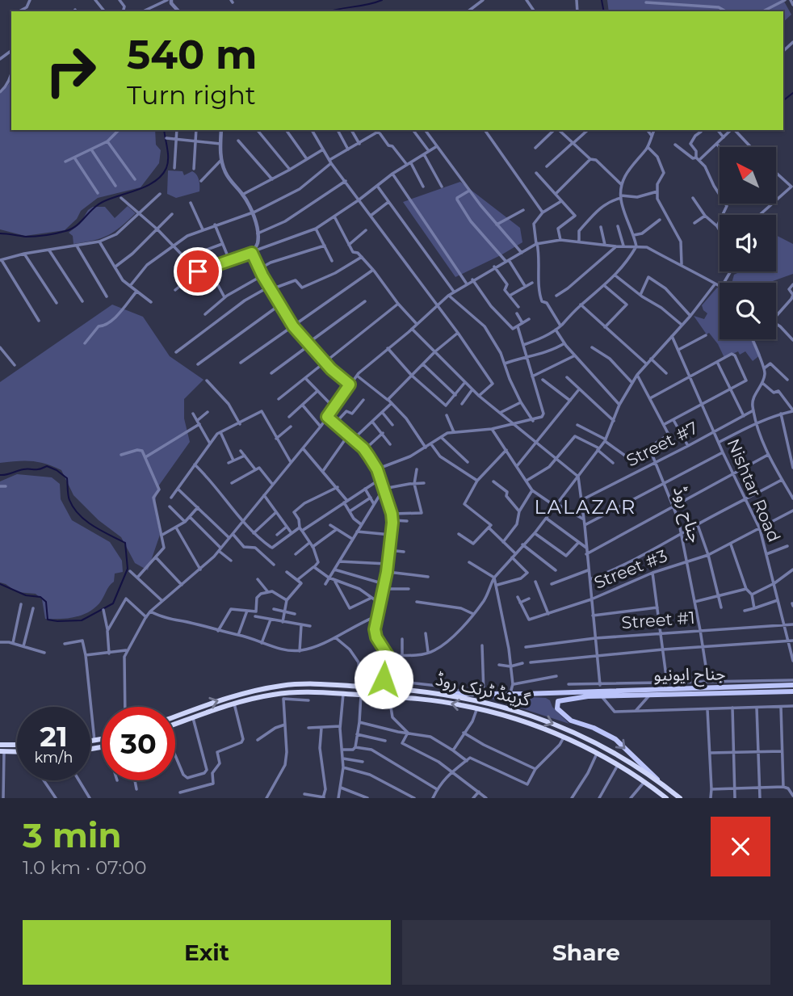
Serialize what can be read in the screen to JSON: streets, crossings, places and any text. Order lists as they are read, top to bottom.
{
  "streets": {
    "highway": ["گرینڈ ٹرنک روڈ"],
    "main road": ["جناح ایونیو"],
    "street": [
      "Street #7",
      "Nishtar Road",
      "جناح روڈ",
      "Street #3",
      "Street #1"
    ]
  },
  "crossings": [
    ["Street #7", "Nishtar Road"],
    ["Street #7", "جناح روڈ"],
    ["Nishtar Road", "Street #3"],
    ["Nishtar Road", "Street #1"],
    ["جناح روڈ", "Street #3"],
    ["جناح روڈ", "Street #1"]
  ],
  "districts": ["LALAZAR"],
  "north": "top left",
  "page": {
    "turn": ["540 m", "Turn right"],
    "speed": "21 km/h",
    "limit": "30",
    "heading": ["3 min", "1.0 km · 07:00"],
    "buttons": ["Exit", "Share"]
  }
}
